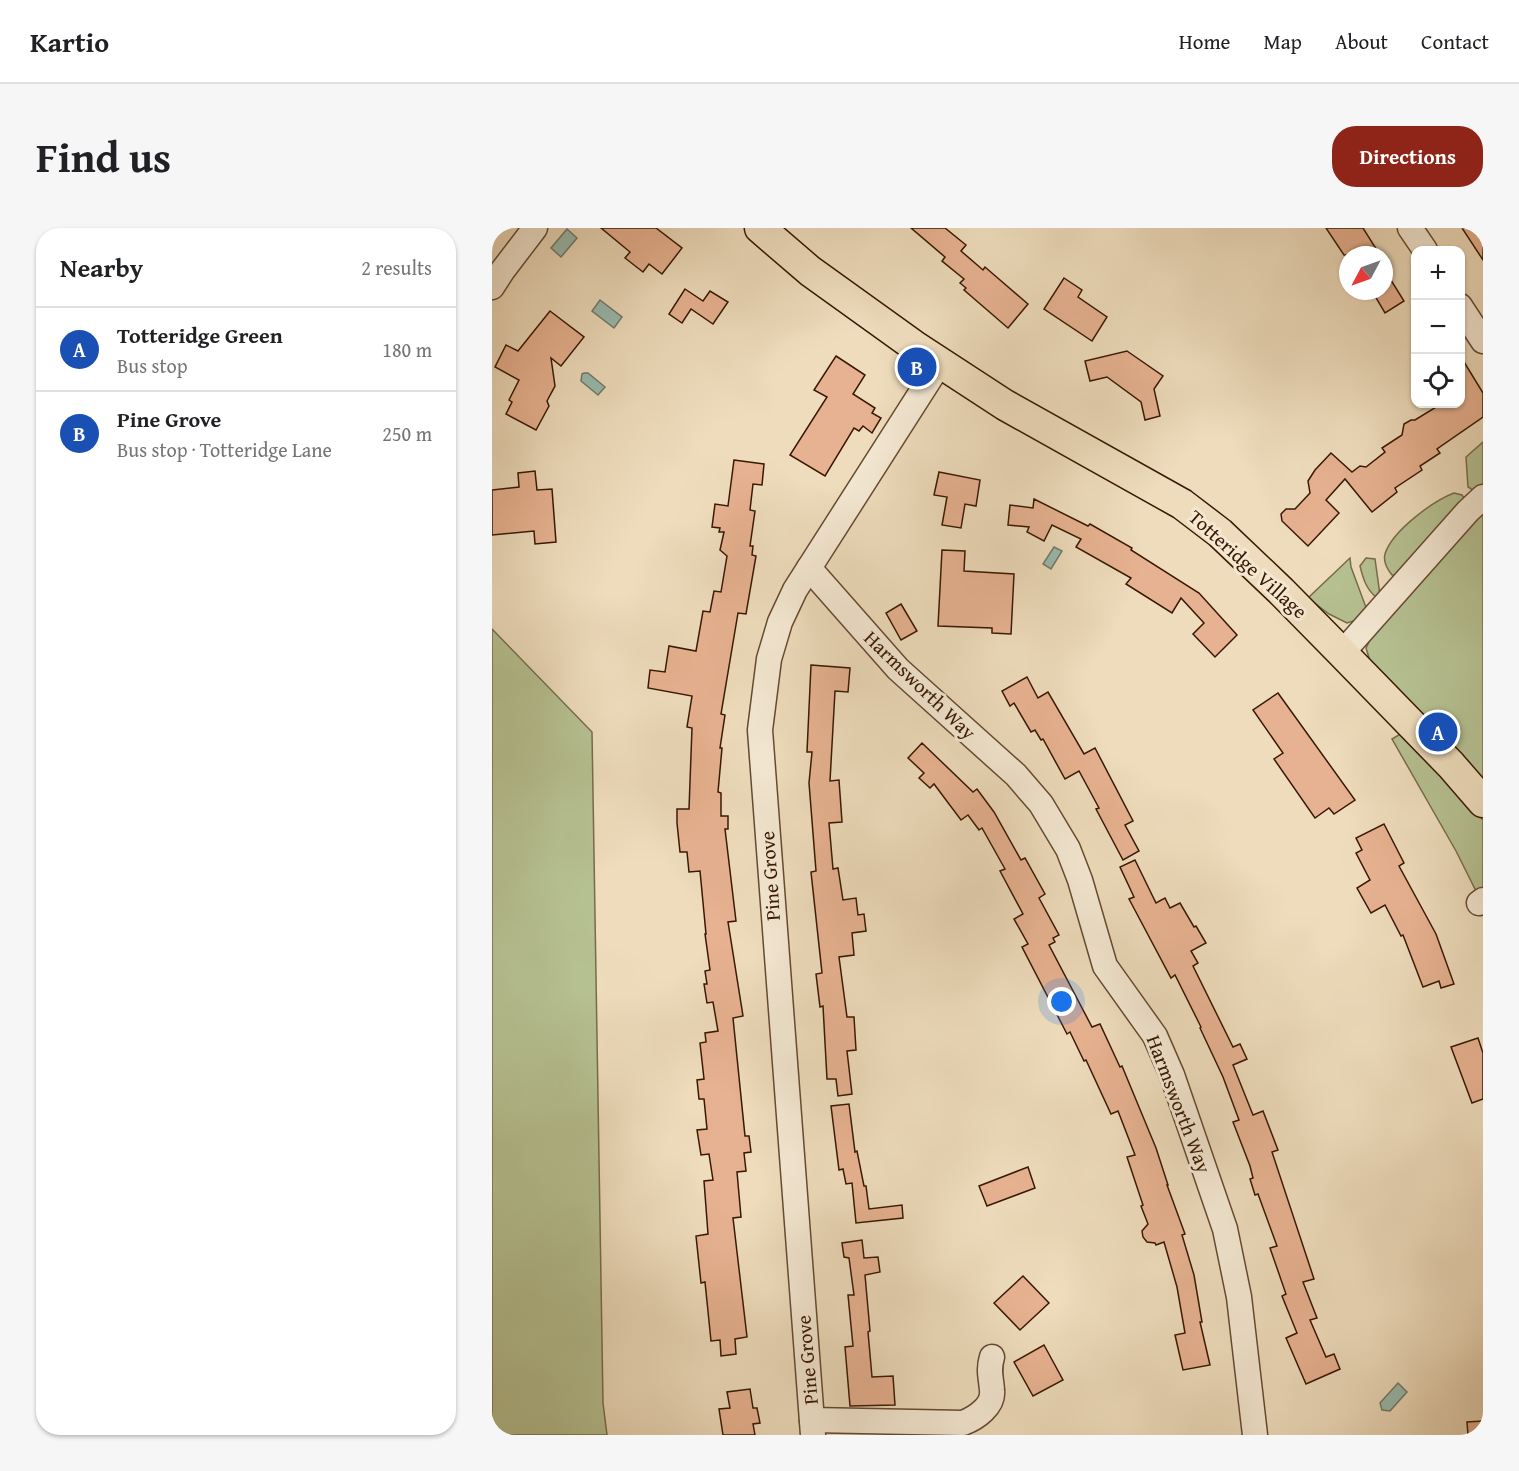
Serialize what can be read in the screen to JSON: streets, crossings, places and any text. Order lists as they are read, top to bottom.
{
  "streets": {
    "main road": ["Totteridge Village"],
    "street": ["Harmsworth Way", "Pine Grove"]
  },
  "crossings": [
    ["Totteridge Village", "Pine Grove"],
    ["Harmsworth Way", "Pine Grove"]
  ],
  "north": "bottom left",
  "page": {
    "header": "Kartio",
    "nav": [
      "Home",
      "Map",
      "About",
      "Contact"
    ],
    "title": "Find us",
    "buttons": "Directions",
    "heading": ["Nearby", "2 results"],
    "map_buttons": ["+", "−"],
    "list": [
      {
        "mark": "A",
        "name": "Totteridge Green",
        "note": "Bus stop",
        "value": "180 m"
      },
      {
        "mark": "B",
        "name": "Pine Grove",
        "note": "Bus stop · Totteridge Lane",
        "value": "250 m"
      }
    ],
    "pins": ["B", "A"]
  }
}
